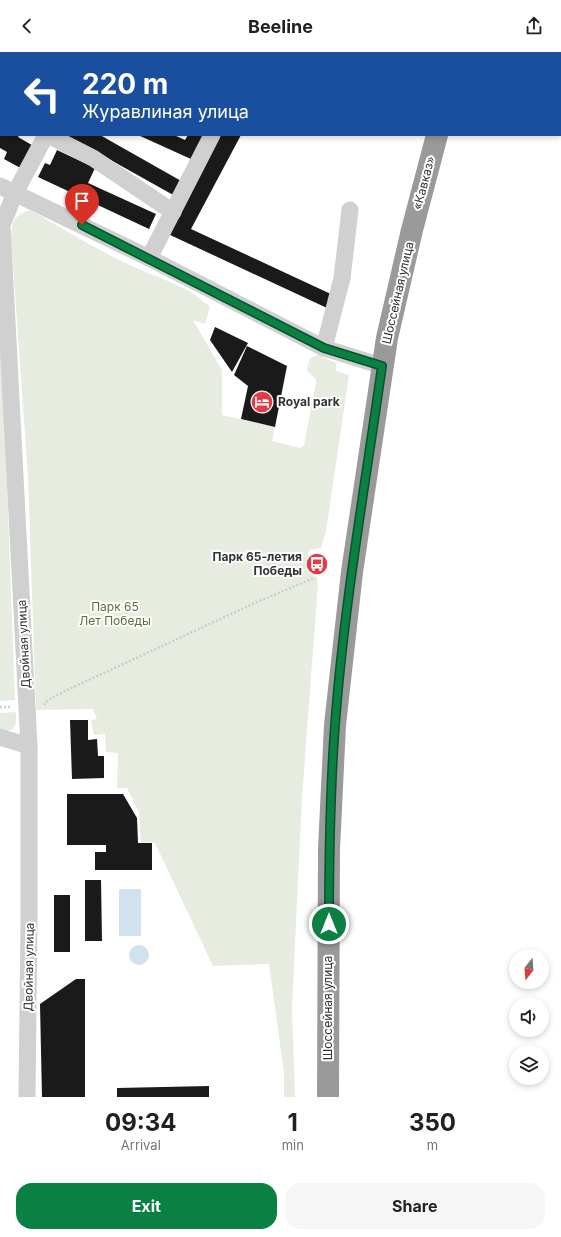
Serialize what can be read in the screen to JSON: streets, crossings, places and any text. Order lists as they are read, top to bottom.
{
  "streets": {
    "highway": ["«Кавказ»", "Шоссейная улица"],
    "street": ["Двойная улица"]
  },
  "crossings": [
    ["«Кавказ»", "Шоссейная улица"]
  ],
  "parks": ["Парк 65 Лет Победы"],
  "places": {
    "hotel": ["Royal park"],
    "bus stop": ["Парк 65-летия Победы"]
  },
  "north": "bottom",
  "page": {
    "header": "Beeline",
    "turn": ["220 m", "Журавлиная улица"],
    "eta": [
      "09:34",
      "Arrival",
      "1",
      "min",
      "350",
      "m"
    ],
    "buttons": ["Exit", "Share"]
  }
}
